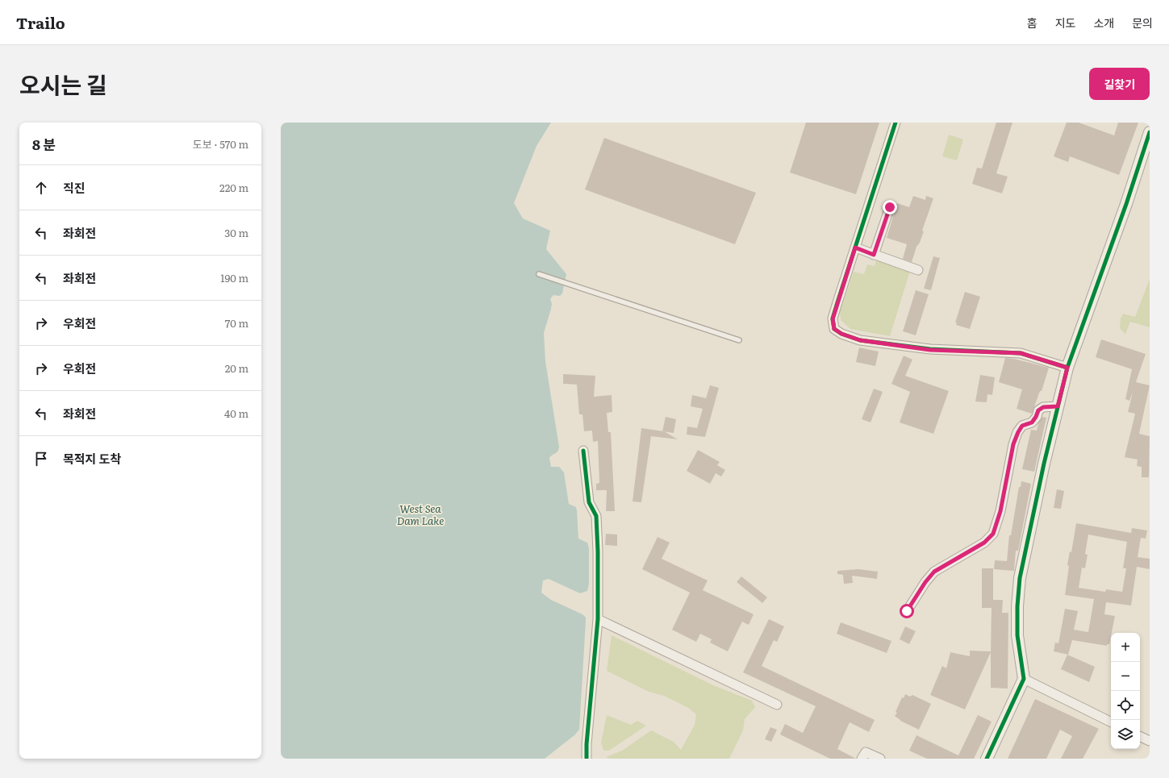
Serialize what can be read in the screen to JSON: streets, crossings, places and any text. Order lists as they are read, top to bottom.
{
  "water": ["West Sea Dam Lake"],
  "page": {
    "header": "Trailo",
    "nav": [
      "홈",
      "지도",
      "소개",
      "문의"
    ],
    "title": "오시는 길",
    "buttons": "길찾기",
    "heading": ["8 분", "도보 · 570 m"],
    "list": [
      ["직진", "220 m"],
      ["좌회전", "30 m"],
      ["좌회전", "190 m"],
      ["우회전", "70 m"],
      ["우회전", "20 m"],
      ["좌회전", "40 m"],
      "목적지 도착"
    ],
    "map_buttons": ["+", "−"]
  }
}
